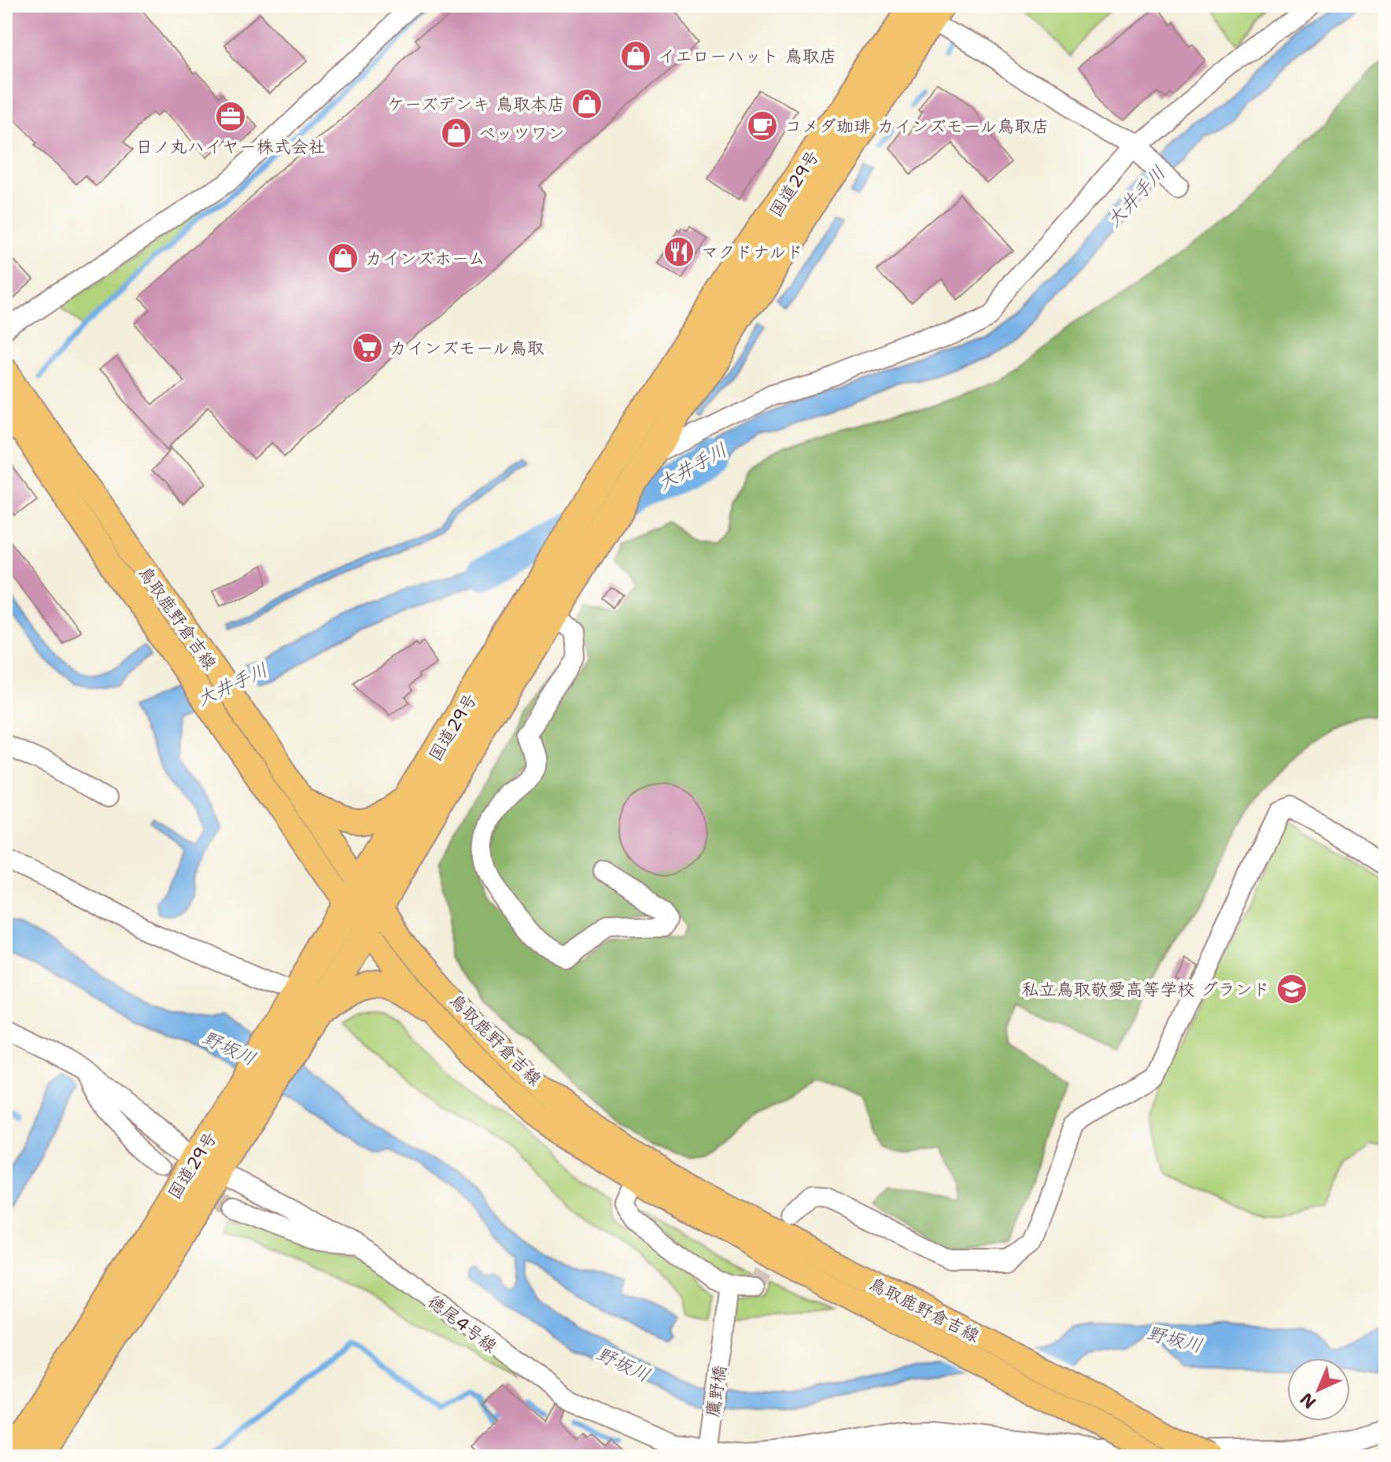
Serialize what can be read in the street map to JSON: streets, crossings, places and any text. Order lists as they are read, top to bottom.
{
  "streets": {
    "highway": ["国道29号"],
    "main road": ["鳥取鹿野倉吉線"],
    "street": ["徳尾4号線", "鷹野橋"]
  },
  "crossings": [
    ["国道29号", "鳥取鹿野倉吉線"],
    ["徳尾4号線", "鷹野橋"]
  ],
  "water": ["大井手川", "野坂川"],
  "places": {
    "shop": [
      "イエローハット 鳥取店",
      "ケーズデンキ 鳥取本店",
      "ペッツワン",
      "カインズホーム"
    ],
    "office": ["日ノ丸ハイヤー株式会社"],
    "cafe": ["コメダ珈琲 カインズモール鳥取店"],
    "restaurant": ["マクドナルド"],
    "supermarket": ["カインズモール鳥取"],
    "school or university": ["私立鳥取敬愛高等学校 グランド"]
  },
  "north": "bottom left"
}
